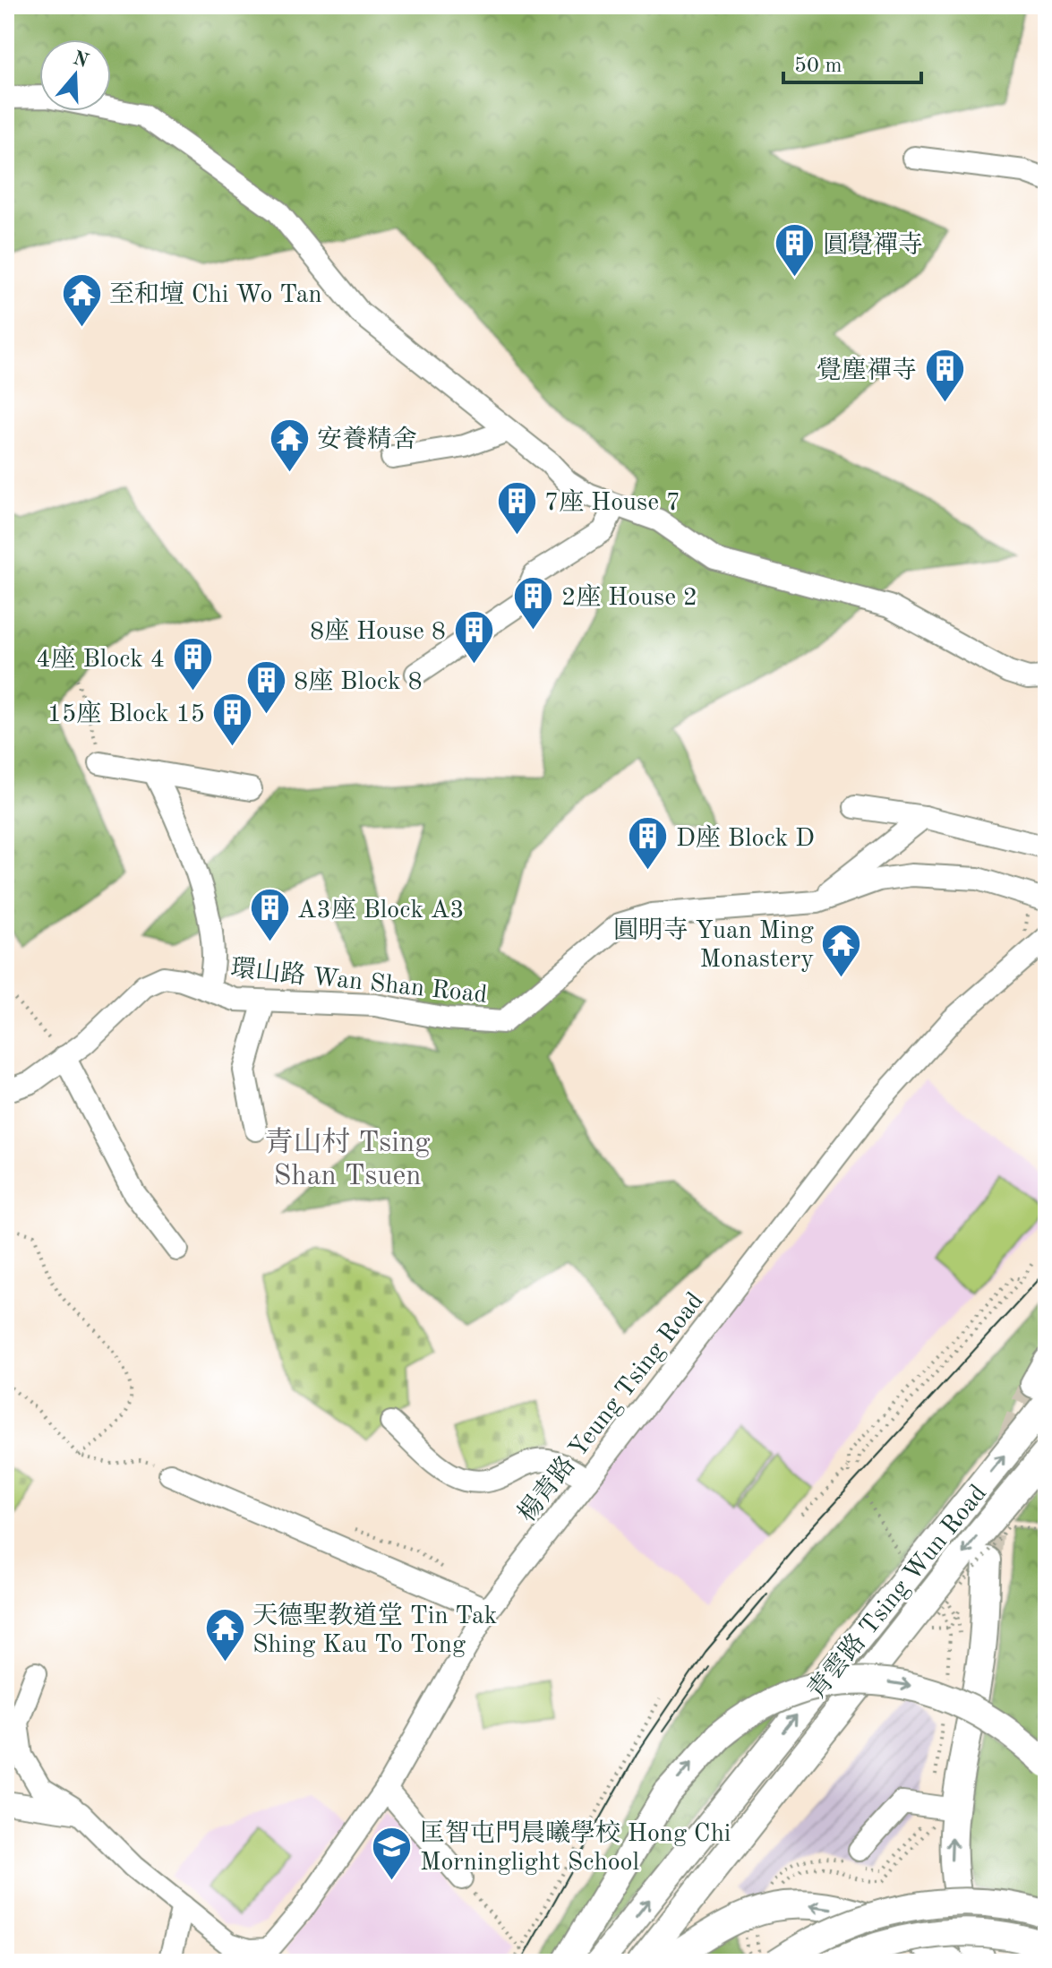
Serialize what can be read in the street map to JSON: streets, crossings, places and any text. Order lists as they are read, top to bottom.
{
  "streets": {
    "main road": ["青雲路 Tsing Wun Road"],
    "street": ["環山路 Wan Shan Road", "楊青路 Yeung Tsing Road"]
  },
  "districts": ["青山村 Tsing Shan Tsuen"],
  "places": {
    "building": [
      "圓覺禪寺",
      "覺塵禪寺",
      "7座 House 7",
      "2座 House 2",
      "8座 House 8",
      "4座 Block 4",
      "8座 Block 8",
      "15座 Block 15",
      "D座 Block D",
      "A3座 Block A3"
    ],
    "temple": [
      "至和壇 Chi Wo Tan",
      "安養精舍",
      "圓明寺 Yuan Ming Monastery",
      "天德聖教道堂 Tin Tak Shing Kau To Tong"
    ],
    "school or university": ["匡智屯門晨曦學校 Hong Chi Morninglight School"]
  },
  "scale_bar": "50 m",
  "north": "top"
}
